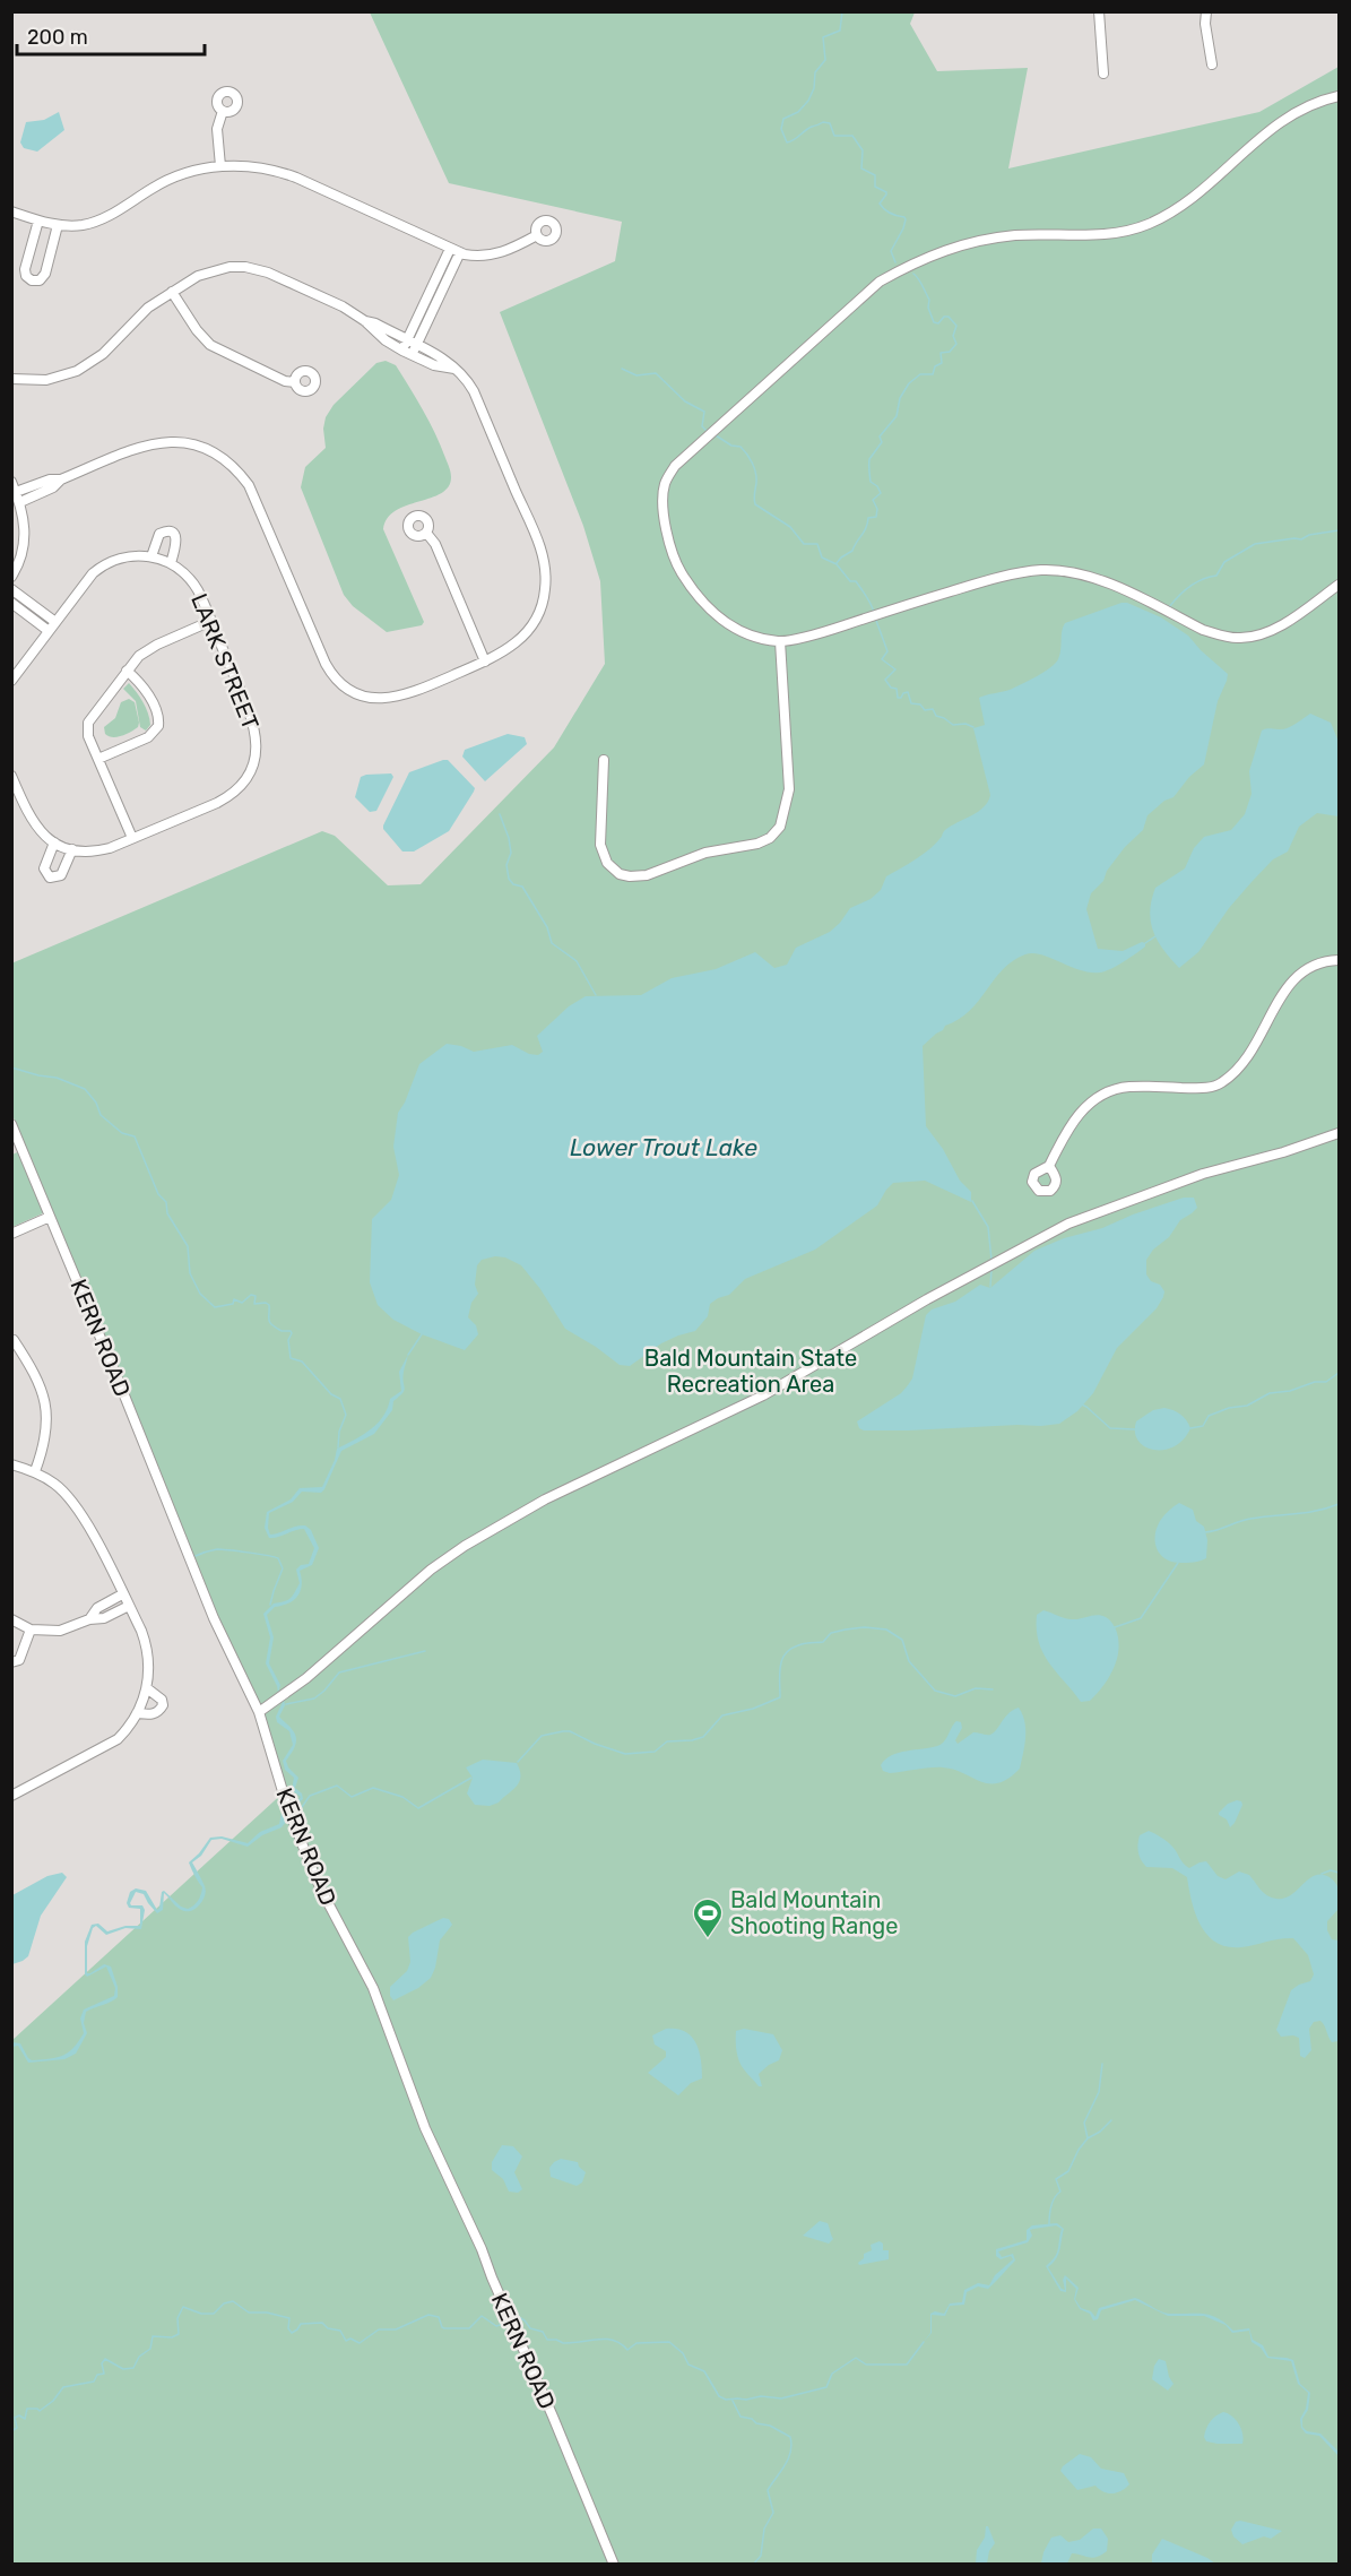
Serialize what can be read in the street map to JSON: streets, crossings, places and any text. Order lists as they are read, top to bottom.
{
  "streets": {
    "street": ["LARK STREET", "KERN ROAD"]
  },
  "water": ["Lower Trout Lake"],
  "parks": ["Bald Mountain State Recreation Area"],
  "places": {
    "sports": ["Bald Mountain Shooting Range"]
  },
  "scale_bar": "200 m"
}
